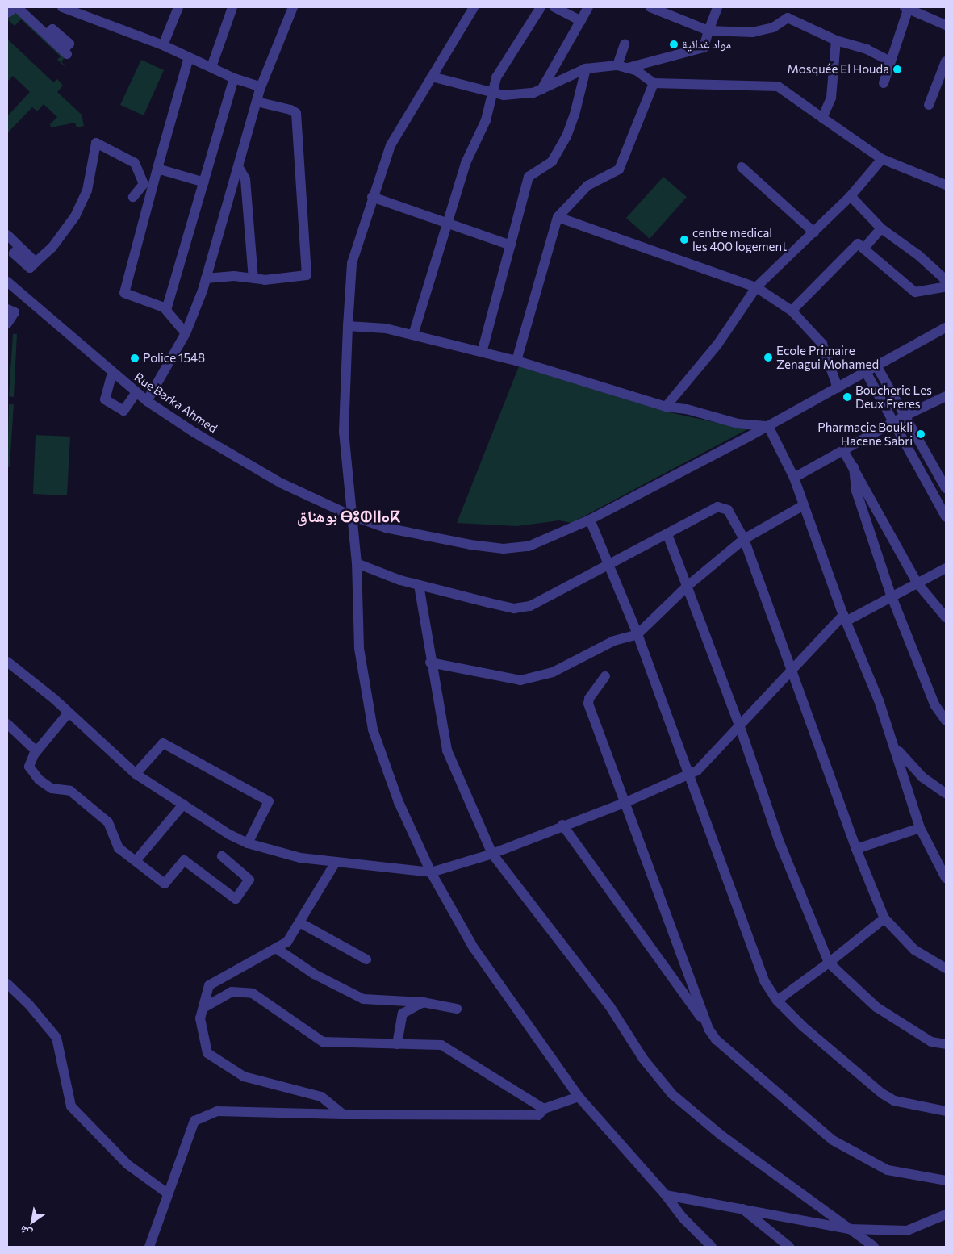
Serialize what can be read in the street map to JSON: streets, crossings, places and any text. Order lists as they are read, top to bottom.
{
  "streets": {
    "street": ["Rue Barka Ahmed"]
  },
  "districts": ["بوهناق ⴱⵓⵀⵏⵏⴰⴽ"],
  "places": [
    "مواد غدائية",
    "Mosquée El Houda",
    "centre medical les 400 logement",
    "Ecole Primaire Zenagui Mohamed",
    "Police 1548",
    "Boucherie Les Deux Freres",
    "Pharmacie Boukli Hacene Sabri"
  ],
  "north": "bottom left"
}
